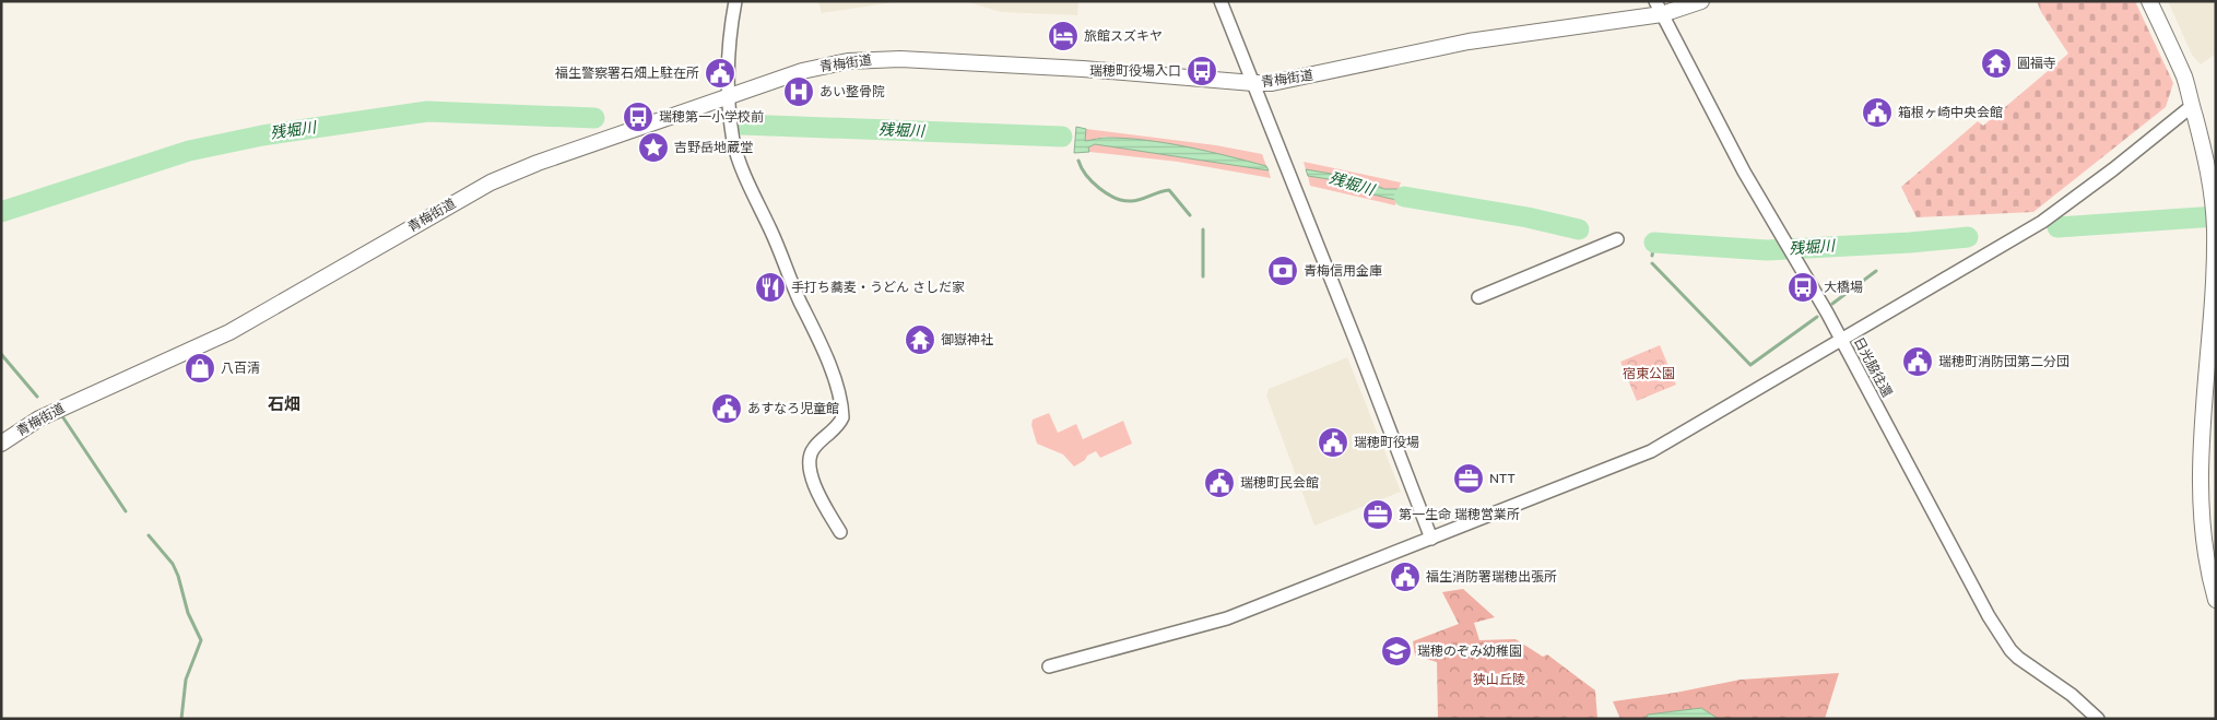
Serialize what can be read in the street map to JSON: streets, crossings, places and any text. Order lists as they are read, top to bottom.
{
  "streets": {
    "main road": ["青梅街道"],
    "street": ["日光脇往還"]
  },
  "crossings": [
    ["青梅街道", "日光脇往還"]
  ],
  "districts": ["石畑"],
  "water": ["残堀川"],
  "parks": ["宿東公園", "狭山丘陵"],
  "places": {
    "hotel": ["旅館スズキヤ"],
    "temple": ["圓福寺", "御嶽神社"],
    "bus stop": ["瑞穂町役場入口", "瑞穂第一小学校前", "大橋場"],
    "public building": [
      "福生警察署石畑上駐在所",
      "箱根ヶ崎中央会館",
      "瑞穂町消防団第二分団",
      "あすなろ児童館",
      "瑞穂町役場",
      "瑞穂町民会館",
      "福生消防署瑞穂出張所"
    ],
    "hospital": ["あい整骨院"],
    "place": ["吉野岳地蔵堂"],
    "bank": ["青梅信用金庫"],
    "restaurant": ["手打ち蕎麦・うどん さしだ家"],
    "shop": ["八百清"],
    "office": ["NTT", "第一生命 瑞穂営業所"],
    "school or university": ["瑞穂のぞみ幼稚園"]
  }
}
